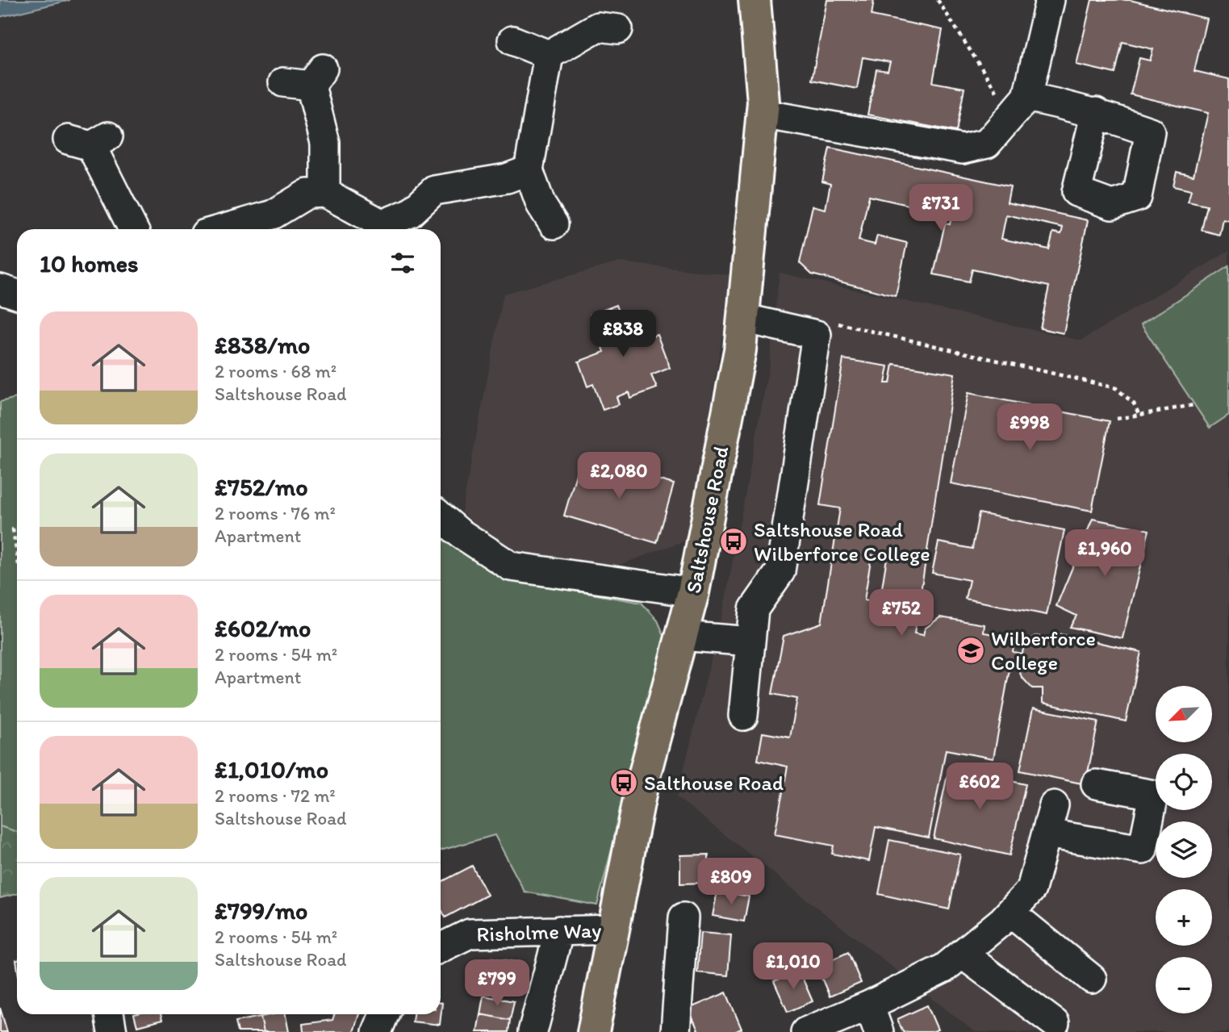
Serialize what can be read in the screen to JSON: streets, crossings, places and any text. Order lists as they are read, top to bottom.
{
  "streets": {
    "main road": ["Saltshouse Road"],
    "street": ["Risholme Way"]
  },
  "crossings": [
    ["Saltshouse Road", "Risholme Way"]
  ],
  "places": {
    "bus stop": ["Saltshouse Road Wilberforce College", "Salthouse Road"],
    "school or university": ["Wilberforce College"]
  },
  "north": "bottom left",
  "page": {
    "price": [
      "£731",
      "£838",
      "£998",
      "£2,080",
      "£1,960",
      "£752",
      "£602",
      "£809",
      "£1,010",
      "£799"
    ],
    "heading": "10 homes",
    "list": [
      {
        "name": "£838/mo",
        "note": "2 rooms · 68 m² · Saltshouse Road"
      },
      {
        "name": "£752/mo",
        "note": "2 rooms · 76 m² · Apartment"
      },
      {
        "name": "£602/mo",
        "note": "2 rooms · 54 m² · Apartment"
      },
      {
        "name": "£1,010/mo",
        "note": "2 rooms · 72 m² · Saltshouse Road"
      },
      {
        "name": "£799/mo",
        "note": "2 rooms · 54 m² · Saltshouse Road"
      }
    ],
    "map_buttons": ["+", "−"]
  }
}
